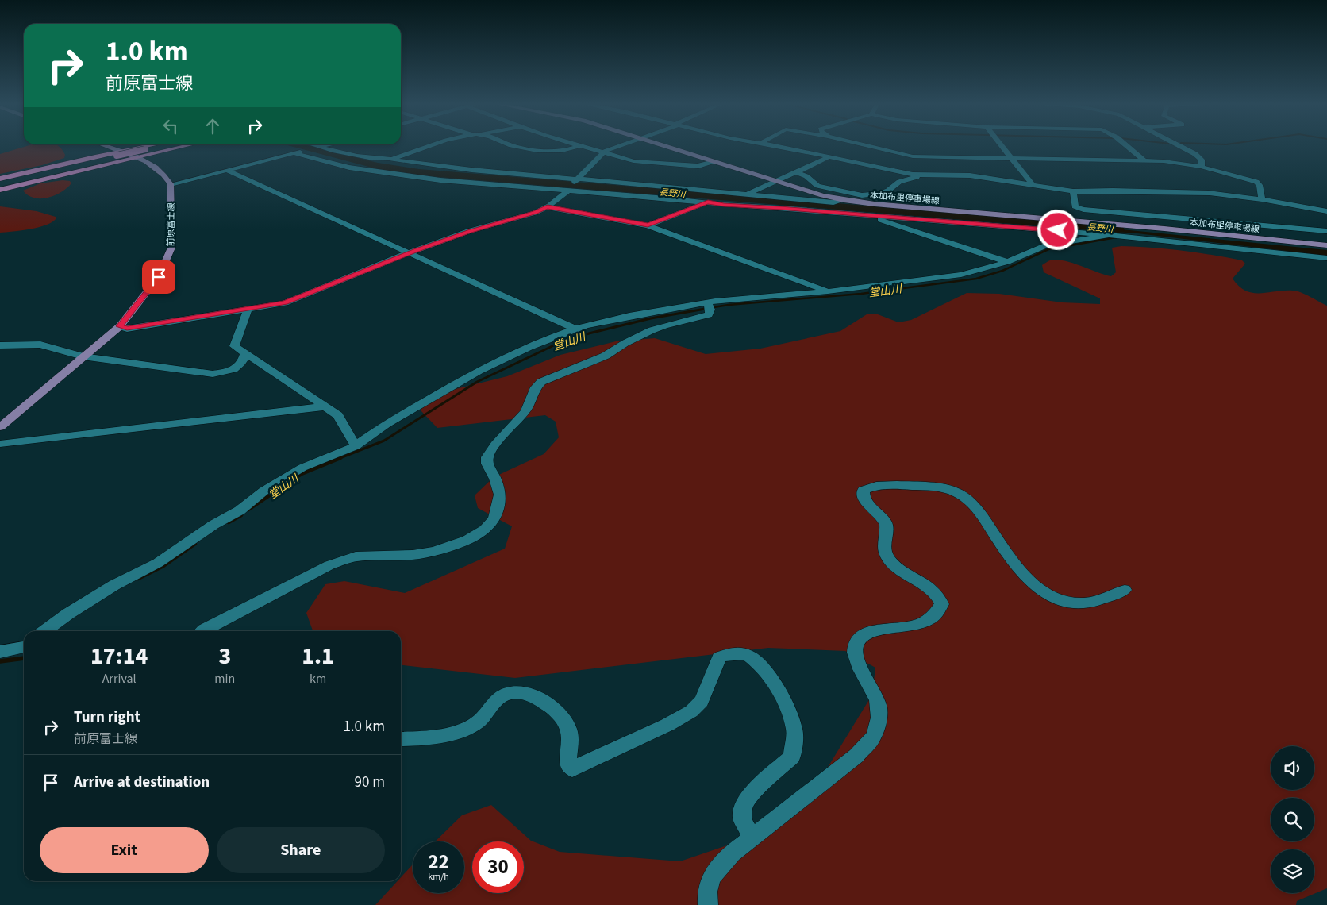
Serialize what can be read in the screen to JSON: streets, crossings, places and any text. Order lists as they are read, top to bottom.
{
  "streets": {
    "main road": ["本加布里停車場線", "前原富士線"]
  },
  "water": ["長野川", "堂山川"],
  "page": {
    "turn": ["1.0 km", "前原富士線"],
    "eta": [
      "17:14",
      "Arrival",
      "3",
      "min",
      "1.1",
      "km"
    ],
    "list": [
      {
        "name": "Turn right",
        "note": "前原富士線",
        "value": "1.0 km"
      },
      {
        "name": "Arrive at destination",
        "value": "90 m"
      }
    ],
    "buttons": ["Exit", "Share"],
    "speed": "22 km/h",
    "limit": "30"
  }
}
